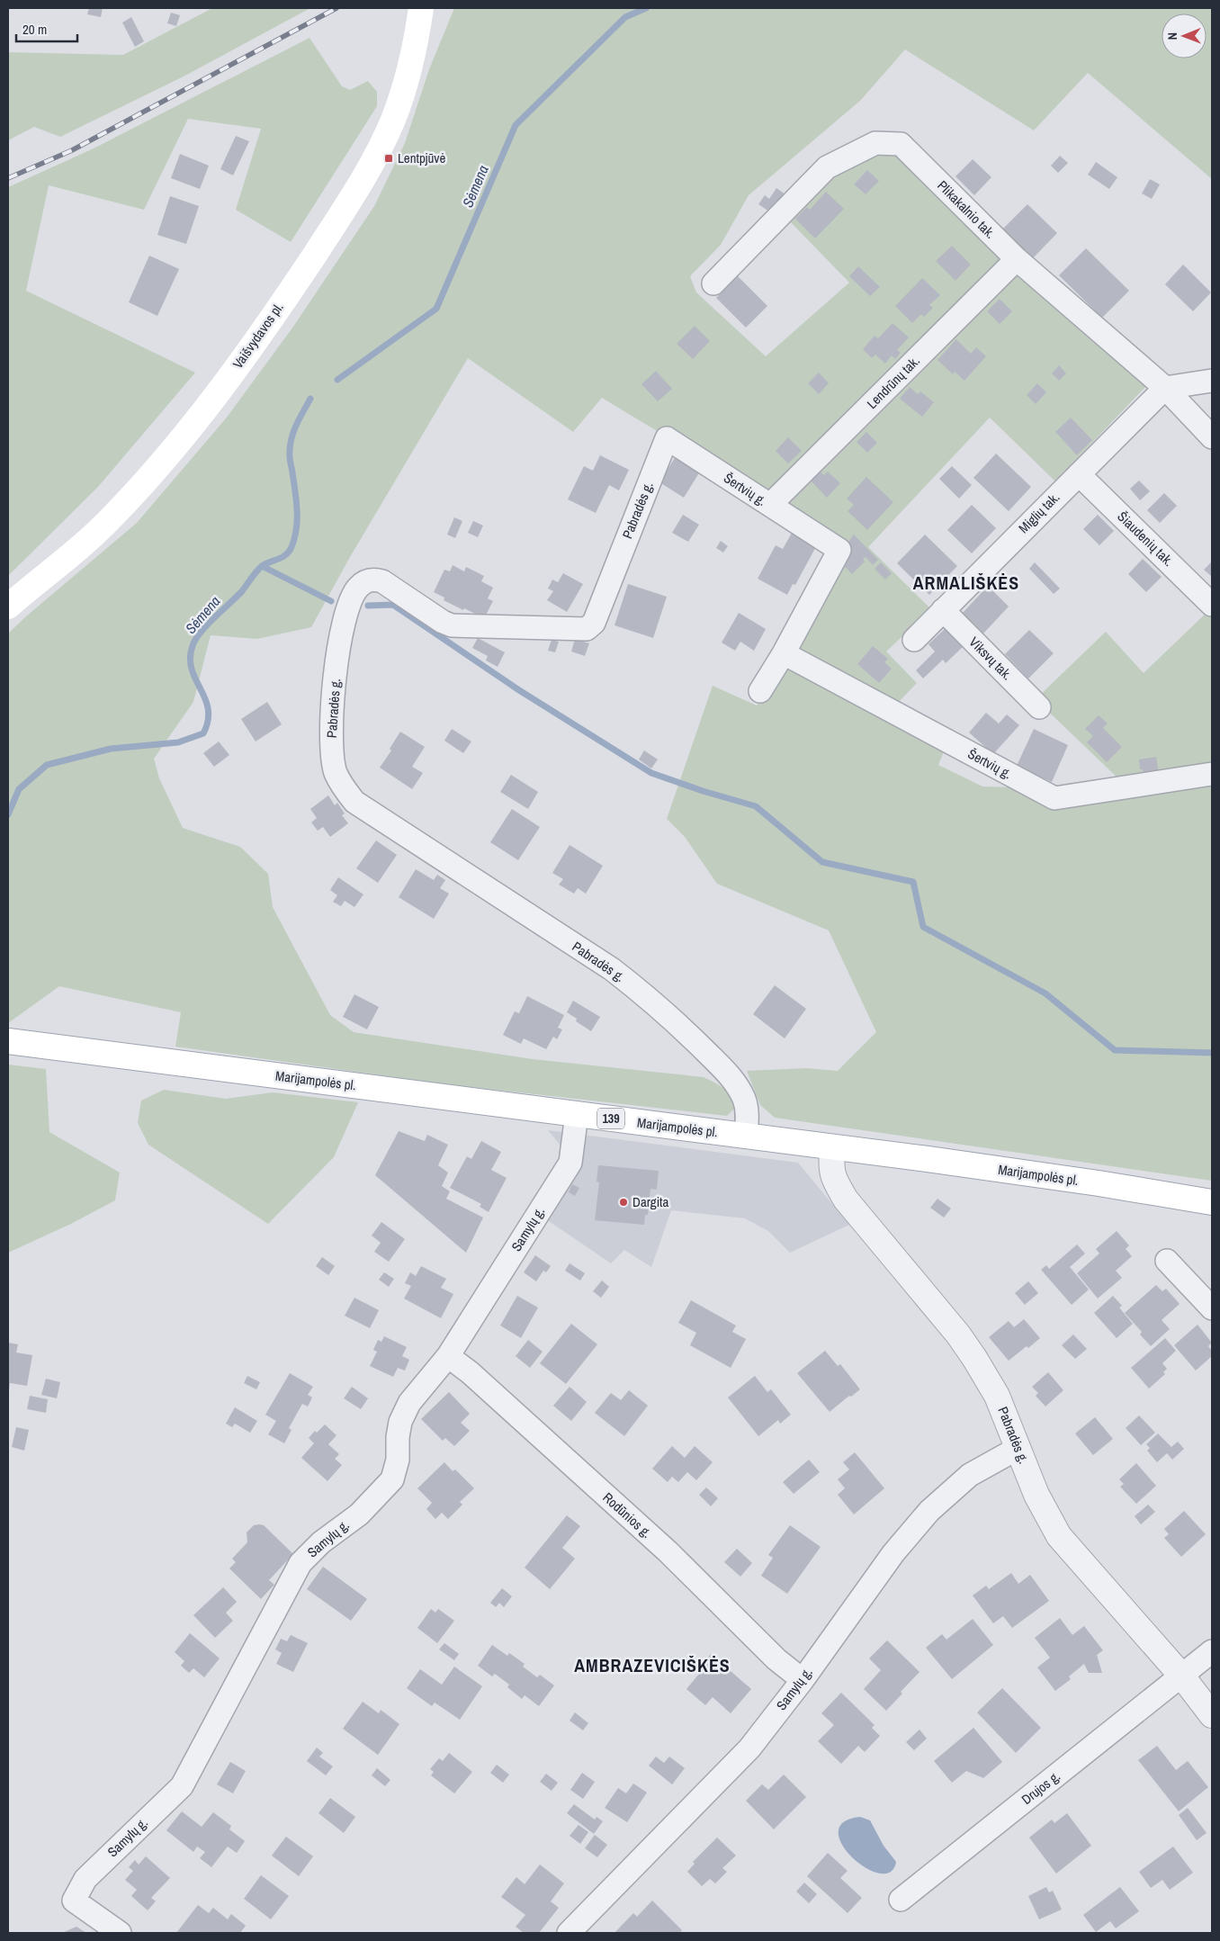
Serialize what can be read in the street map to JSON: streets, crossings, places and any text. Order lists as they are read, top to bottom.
{
  "streets": {
    "main road": ["Vaišvydavos pl.", "Marijampolės pl.", "139"],
    "street": [
      "Plikakalnio tak.",
      "Lendrūnų tak.",
      "Šertvių g.",
      "Pabradės g.",
      "Miglių tak.",
      "Šiaudenių tak.",
      "Viksvų tak.",
      "Samylų g.",
      "Rodūnios g.",
      "Drujos g."
    ]
  },
  "crossings": [
    ["Plikakalnio tak.", "Lendrūnų tak."],
    ["Plikakalnio tak.", "Miglių tak."],
    ["Lendrūnų tak.", "Šertvių g."],
    ["Šertvių g.", "Pabradės g."],
    ["Pabradės g.", "Marijampolės pl."],
    ["Pabradės g.", "Samylų g."],
    ["Pabradės g.", "Drujos g."],
    ["Miglių tak.", "Šiaudenių tak."],
    ["Miglių tak.", "Viksvų tak."],
    ["Marijampolės pl.", "Samylų g."],
    ["Samylų g.", "Rodūnios g."]
  ],
  "districts": ["ARMALIŠKĖS", "AMBRAZEVICIŠKĖS"],
  "water": ["Sėmena"],
  "places": {
    "transit": ["Lentpjūvė"],
    "other": ["Dargita"]
  },
  "scale_bar": "20 m",
  "north": "left"
}
